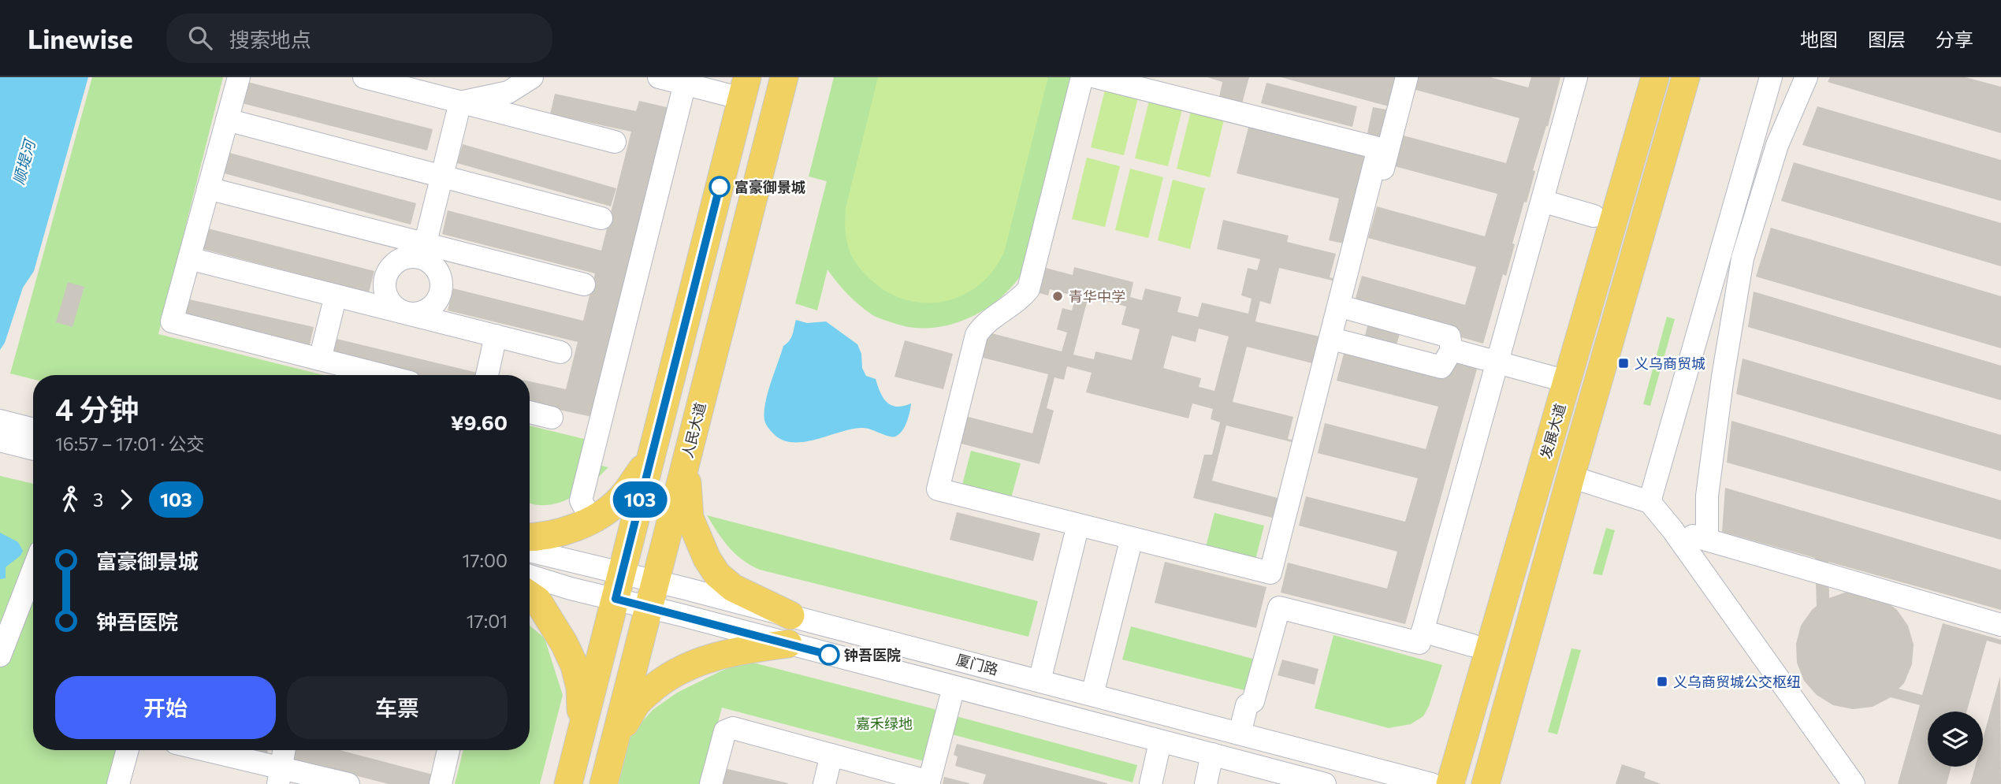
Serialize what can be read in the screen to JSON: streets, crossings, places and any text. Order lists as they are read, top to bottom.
{
  "streets": {
    "main road": ["人民大道", "发展大道"],
    "street": ["厦门路"]
  },
  "crossings": [
    ["人民大道", "厦门路"]
  ],
  "water": ["顺堤河"],
  "parks": ["嘉禾绿地"],
  "places": {
    "other": ["富豪御景城", "青华中学", "钟吾医院"],
    "transit": ["义乌商贸城", "义乌商贸城公交枢纽"]
  },
  "lines": ["bus line 103"],
  "page": {
    "header": "Linewise",
    "search": "搜索地点",
    "nav": ["地图", "图层", "分享"],
    "on_map": "103",
    "heading": ["4 分钟", "16:57 – 17:01 · 公交", "¥9.60"],
    "legs": ["3", "103"],
    "list": [
      {
        "name": "富豪御景城",
        "value": "17:00"
      },
      {
        "name": "钟吾医院",
        "value": "17:01"
      }
    ],
    "buttons": ["开始", "车票"]
  }
}
